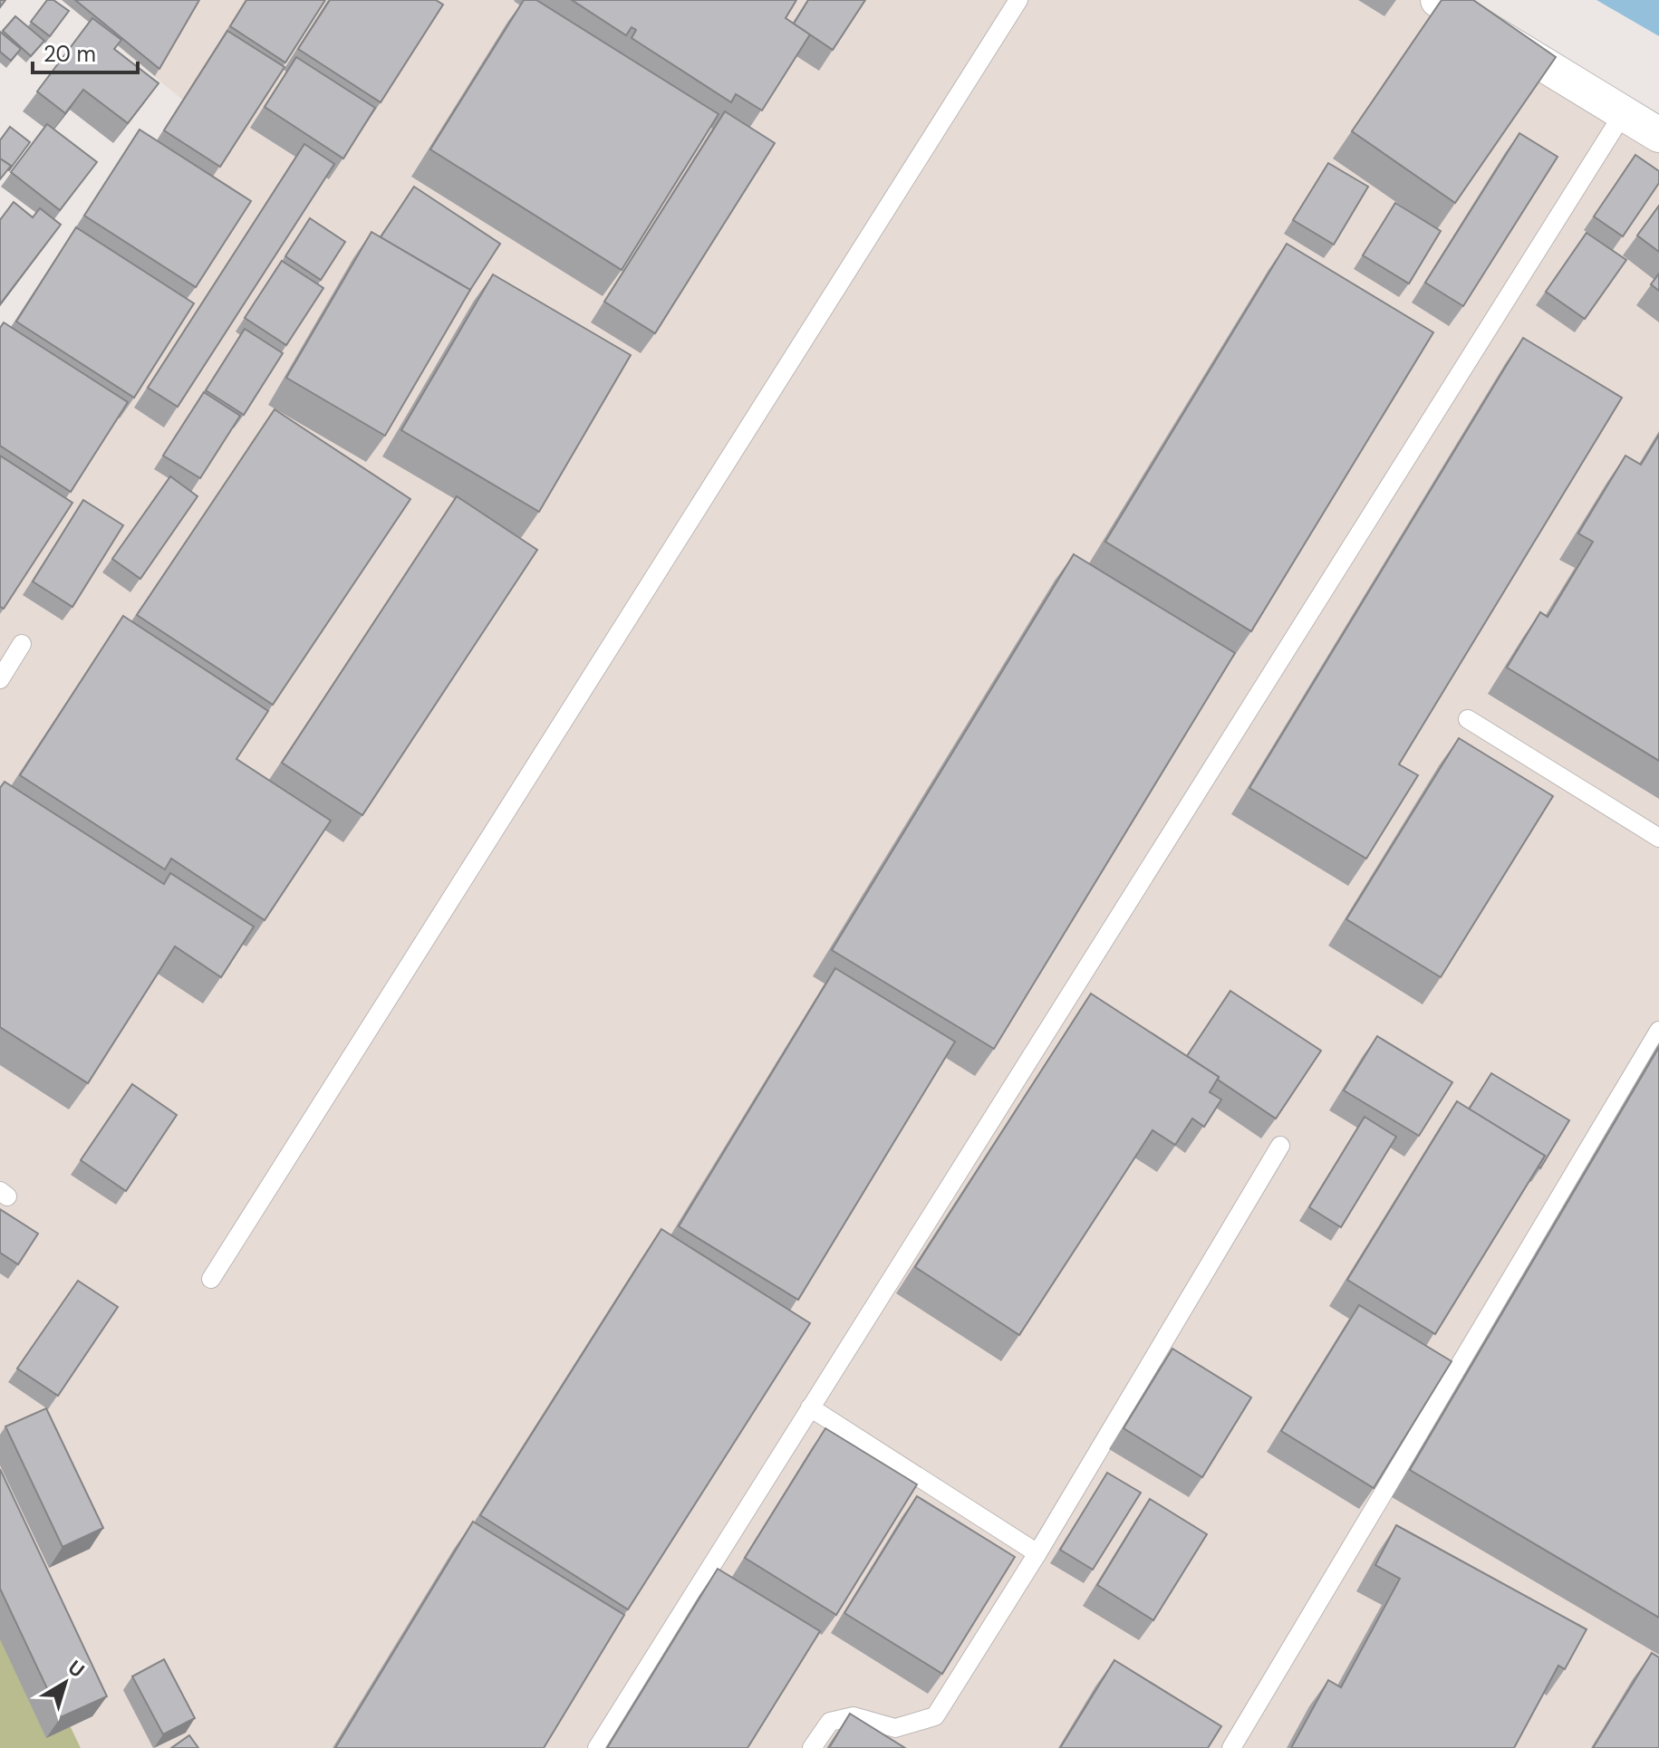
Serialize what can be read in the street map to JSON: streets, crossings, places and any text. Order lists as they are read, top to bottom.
{
  "scale_bar": "20 m",
  "north": "top right"
}
